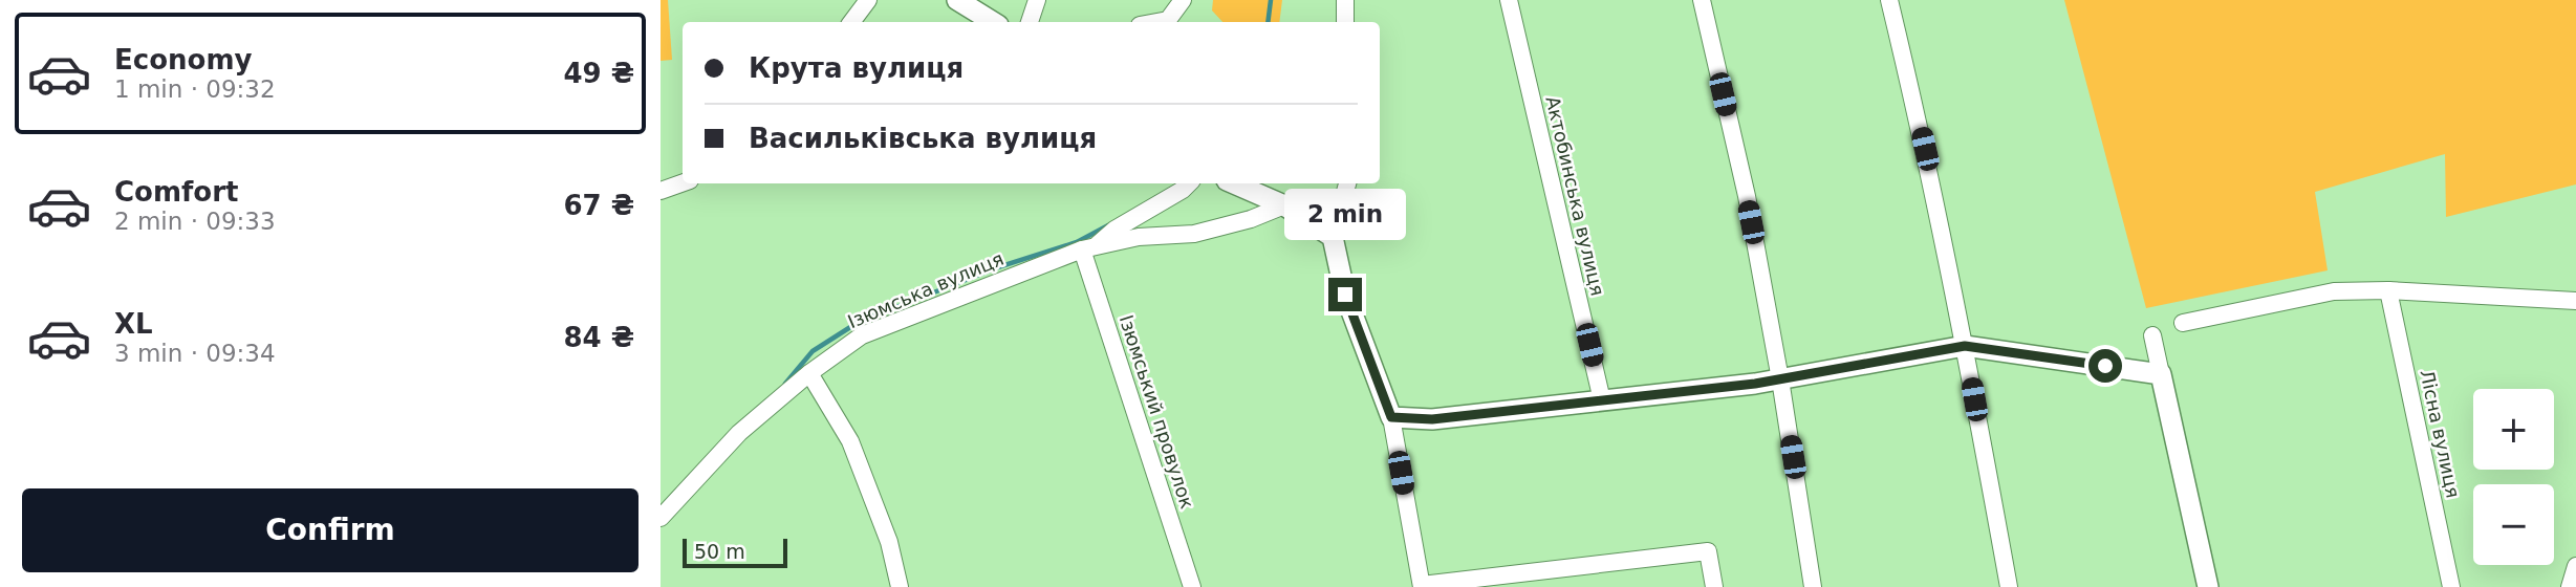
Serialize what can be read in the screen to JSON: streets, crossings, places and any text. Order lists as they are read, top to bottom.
{
  "streets": {
    "street": [
      "Актобинська вулиця",
      "Ізюмська вулиця",
      "Ізюмський провулок",
      "Лісна вулиця"
    ]
  },
  "crossings": [
    ["Ізюмська вулиця", "Ізюмський провулок"]
  ],
  "scale_bar": "50 m",
  "page": {
    "list": [
      {
        "name": "Economy",
        "note": "1 min · 09:32",
        "value": "49 ₴"
      },
      {
        "name": "Comfort",
        "note": "2 min · 09:33",
        "value": "67 ₴"
      },
      {
        "name": "XL",
        "note": "3 min · 09:34",
        "value": "84 ₴"
      }
    ],
    "banner": ["Крута вулиця", "Васильківська вулиця"],
    "bubble": "2 min",
    "map_buttons": ["+", "−"],
    "buttons": "Confirm",
    "scale": "50 m"
  }
}
